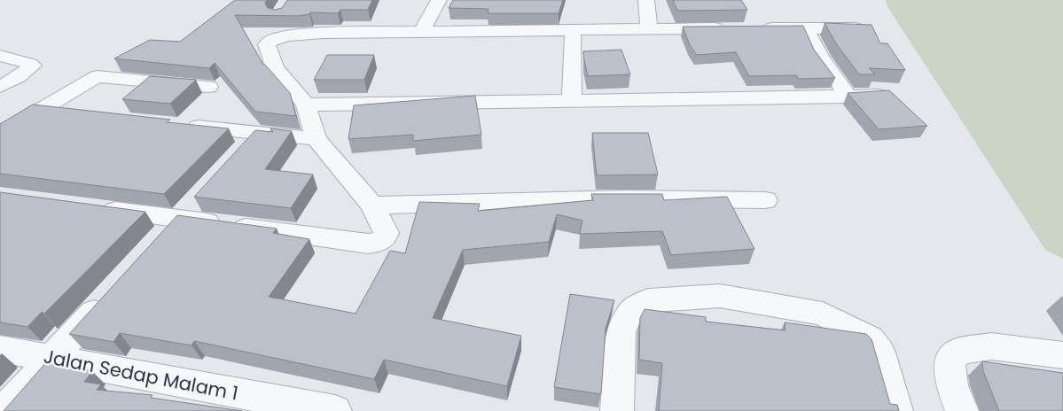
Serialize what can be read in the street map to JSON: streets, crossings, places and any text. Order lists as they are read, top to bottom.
{
  "streets": {
    "street": ["Jalan Sedap Malam 1"]
  }
}
